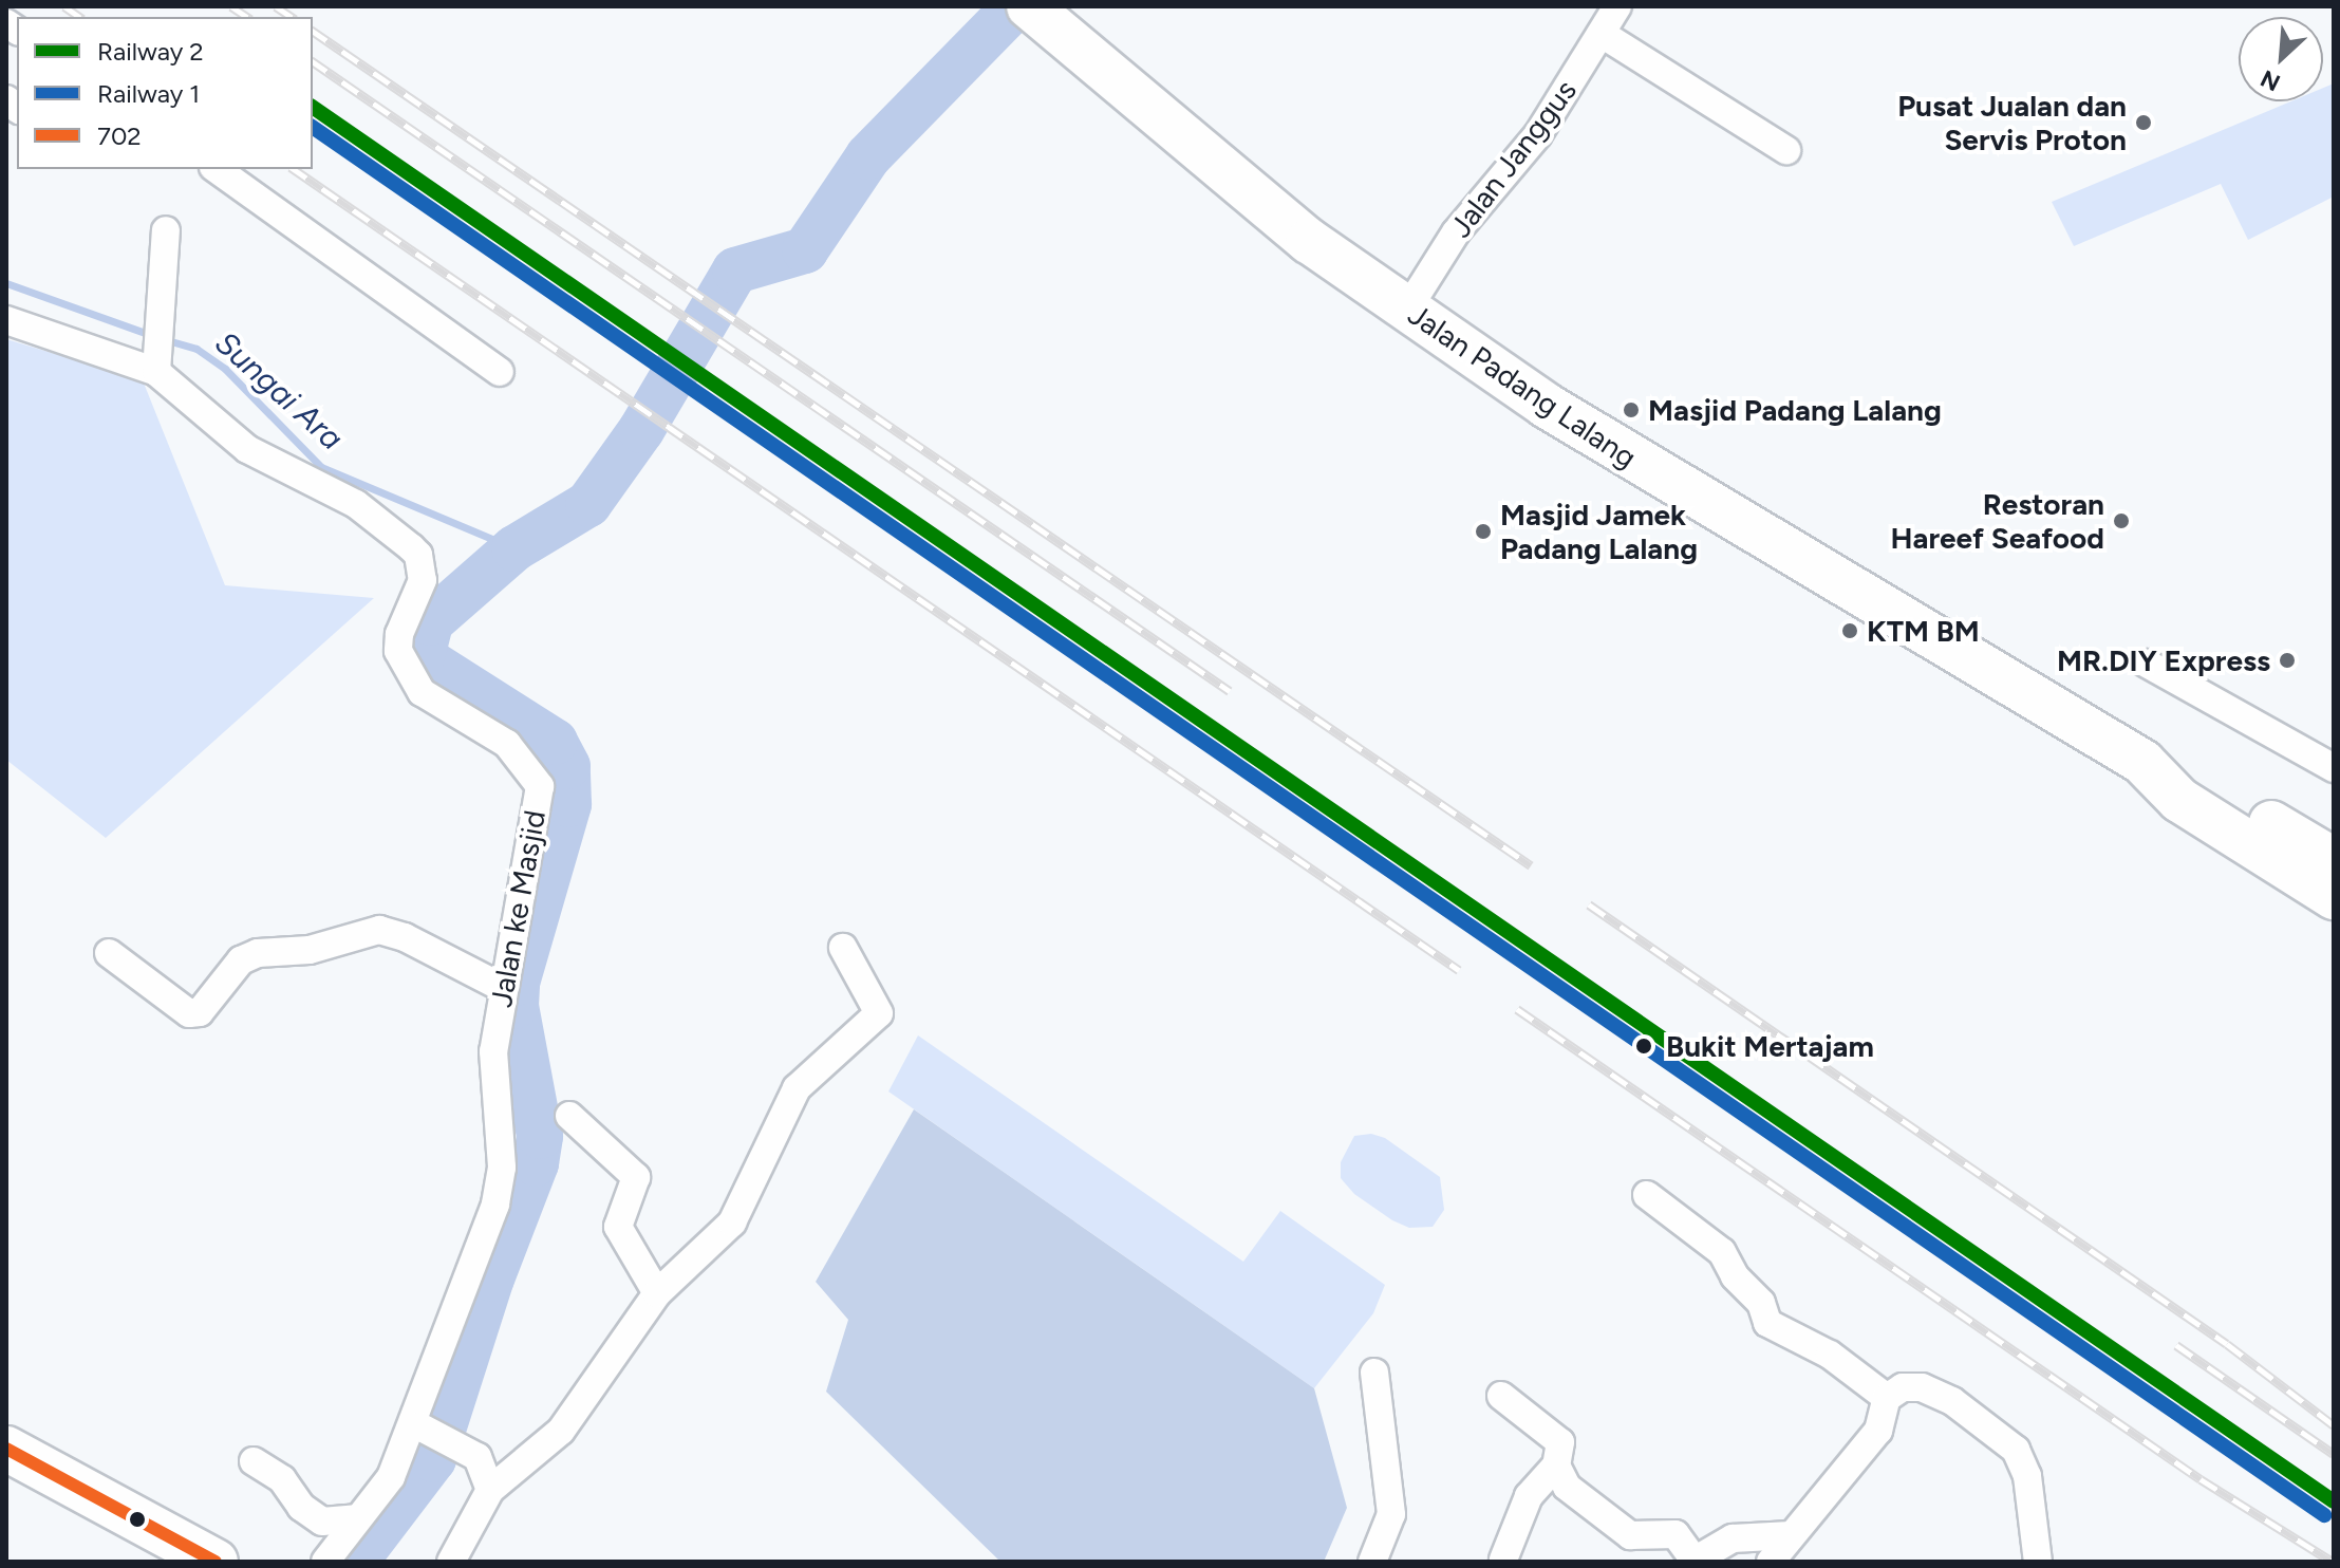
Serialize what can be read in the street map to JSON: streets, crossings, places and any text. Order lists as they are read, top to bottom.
{
  "streets": {
    "main road": ["Jalan Padang Lalang"],
    "street": ["Jalan Janggus", "Jalan ke Masjid"]
  },
  "crossings": [
    ["Jalan Janggus", "Jalan Padang Lalang"]
  ],
  "water": ["Sungai Ara"],
  "places": [
    "Pusat Jualan dan Servis Proton",
    "Masjid Padang Lalang",
    "Restoran Hareef Seafood",
    "Masjid Jamek Padang Lalang",
    "KTM BM",
    "MR.DIY Express",
    "Bukit Mertajam"
  ],
  "lines": ["rail line 2", "rail line 1", "transit line 702"],
  "legend": ["Railway 2", "Railway 1", "702"],
  "north": "bottom left"
}
